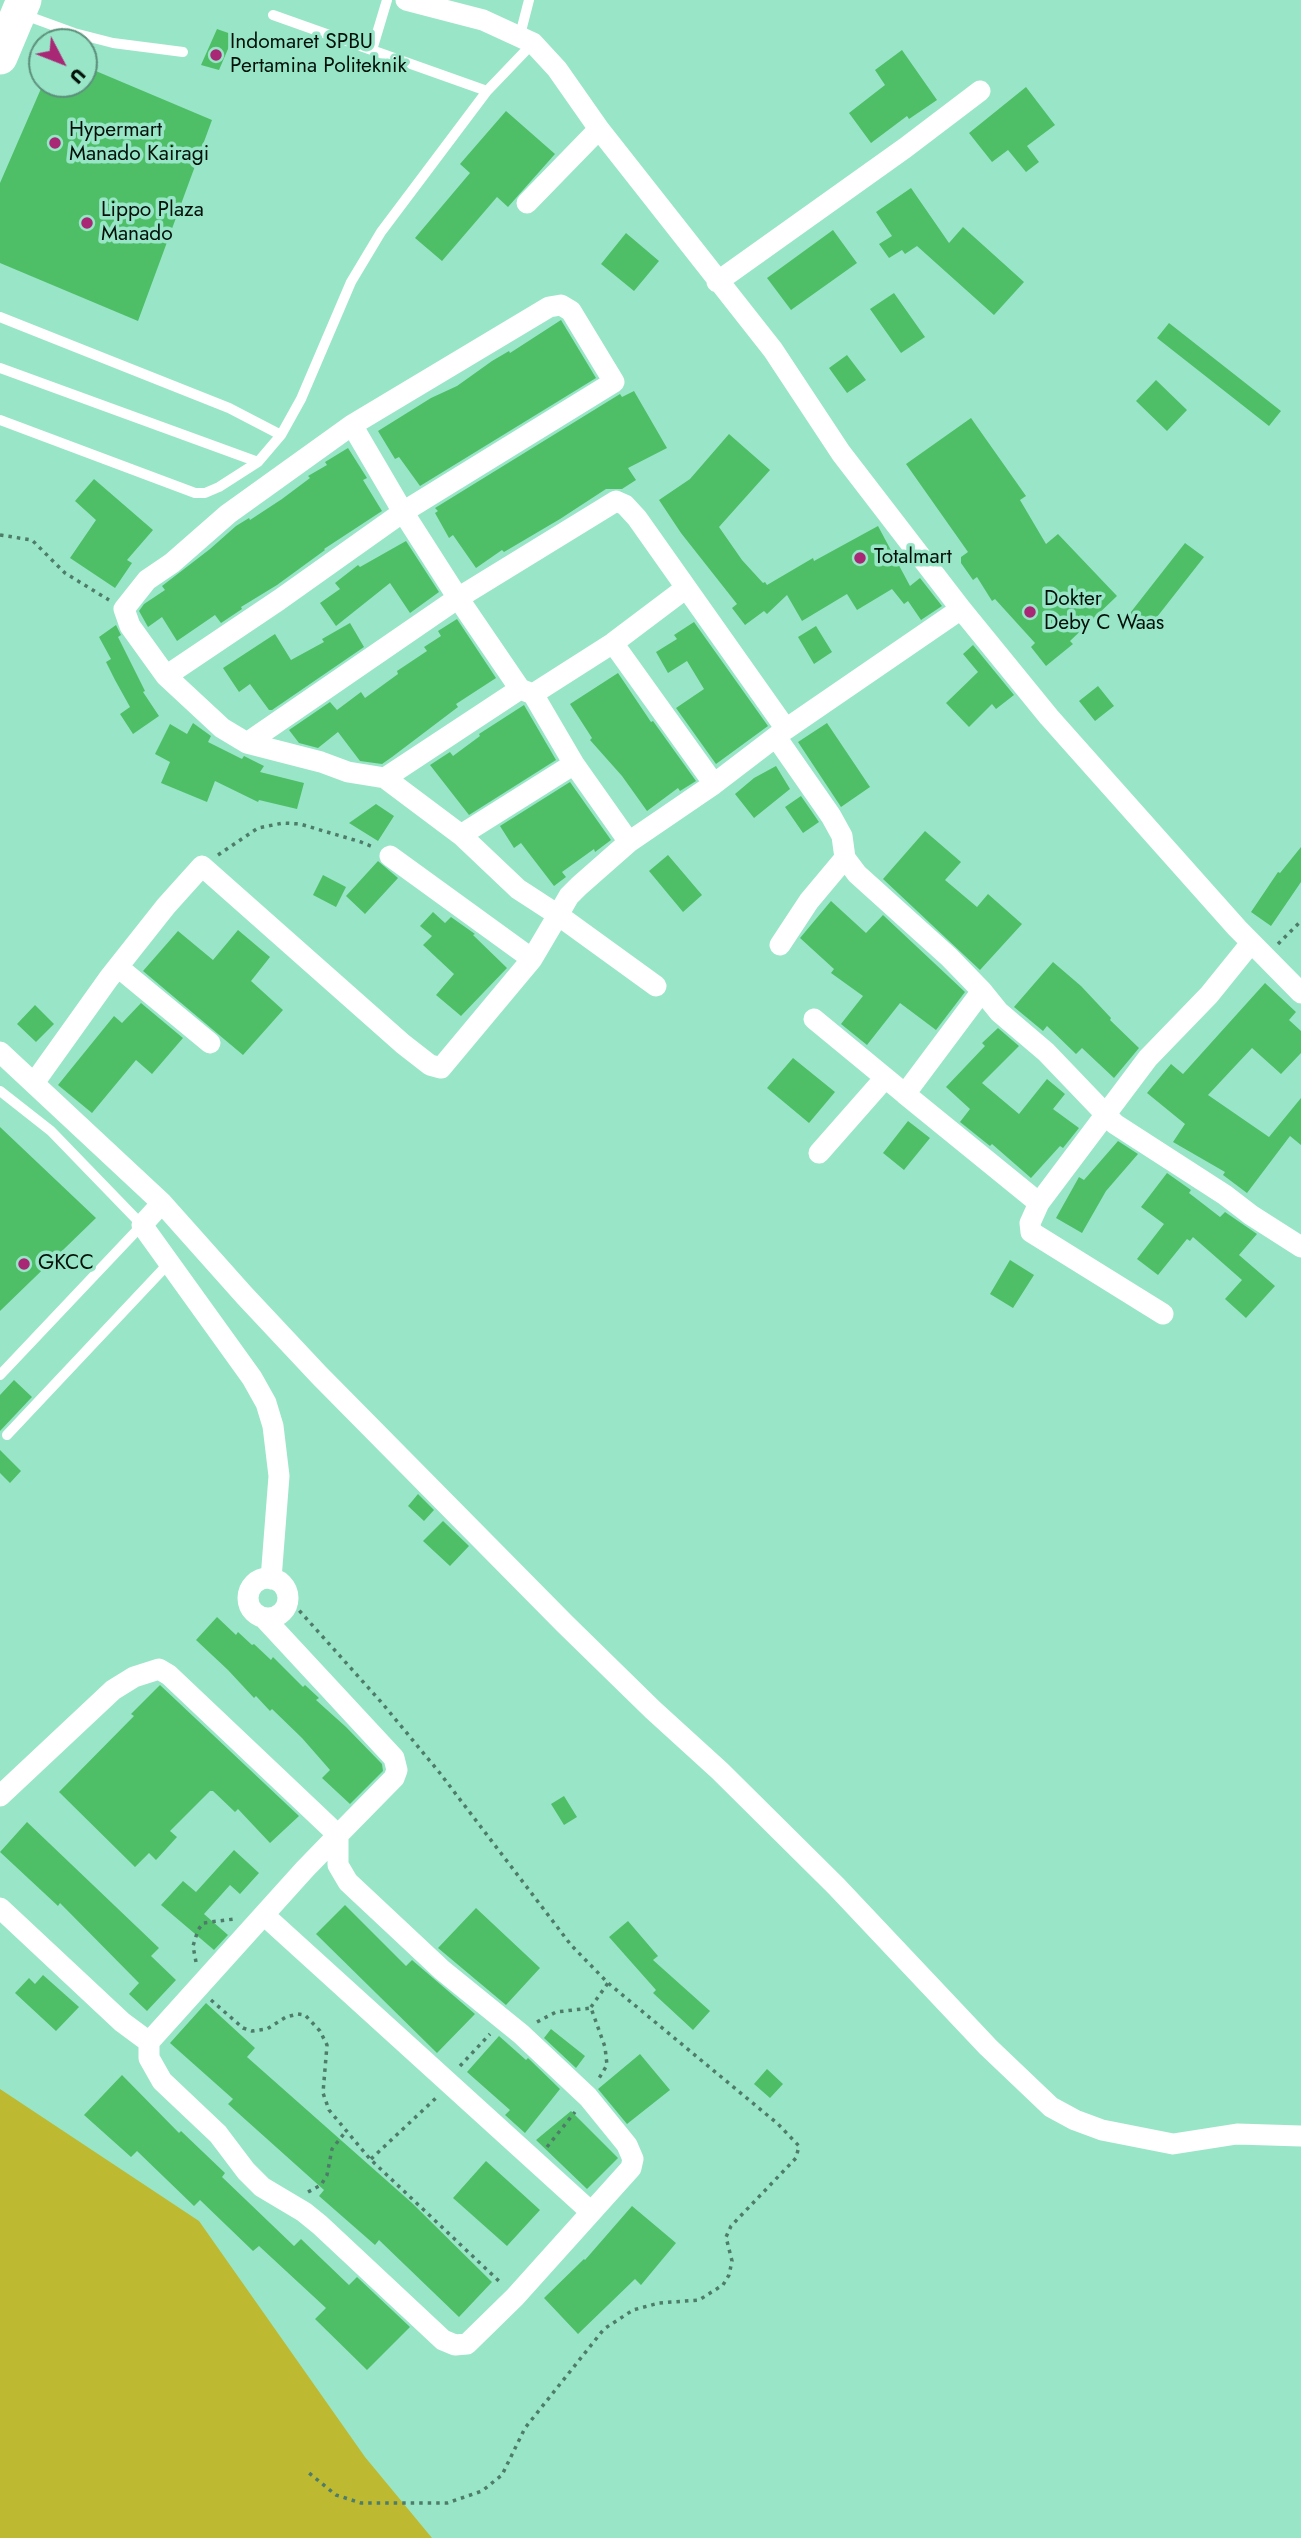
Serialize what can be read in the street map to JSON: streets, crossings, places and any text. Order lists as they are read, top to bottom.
{
  "places": [
    "Indomaret SPBU Pertamina Politeknik",
    "Hypermart Manado Kairagi",
    "Lippo Plaza Manado",
    "Totalmart",
    "Dokter Deby C Waas",
    "GKCC"
  ],
  "north": "bottom right"
}
